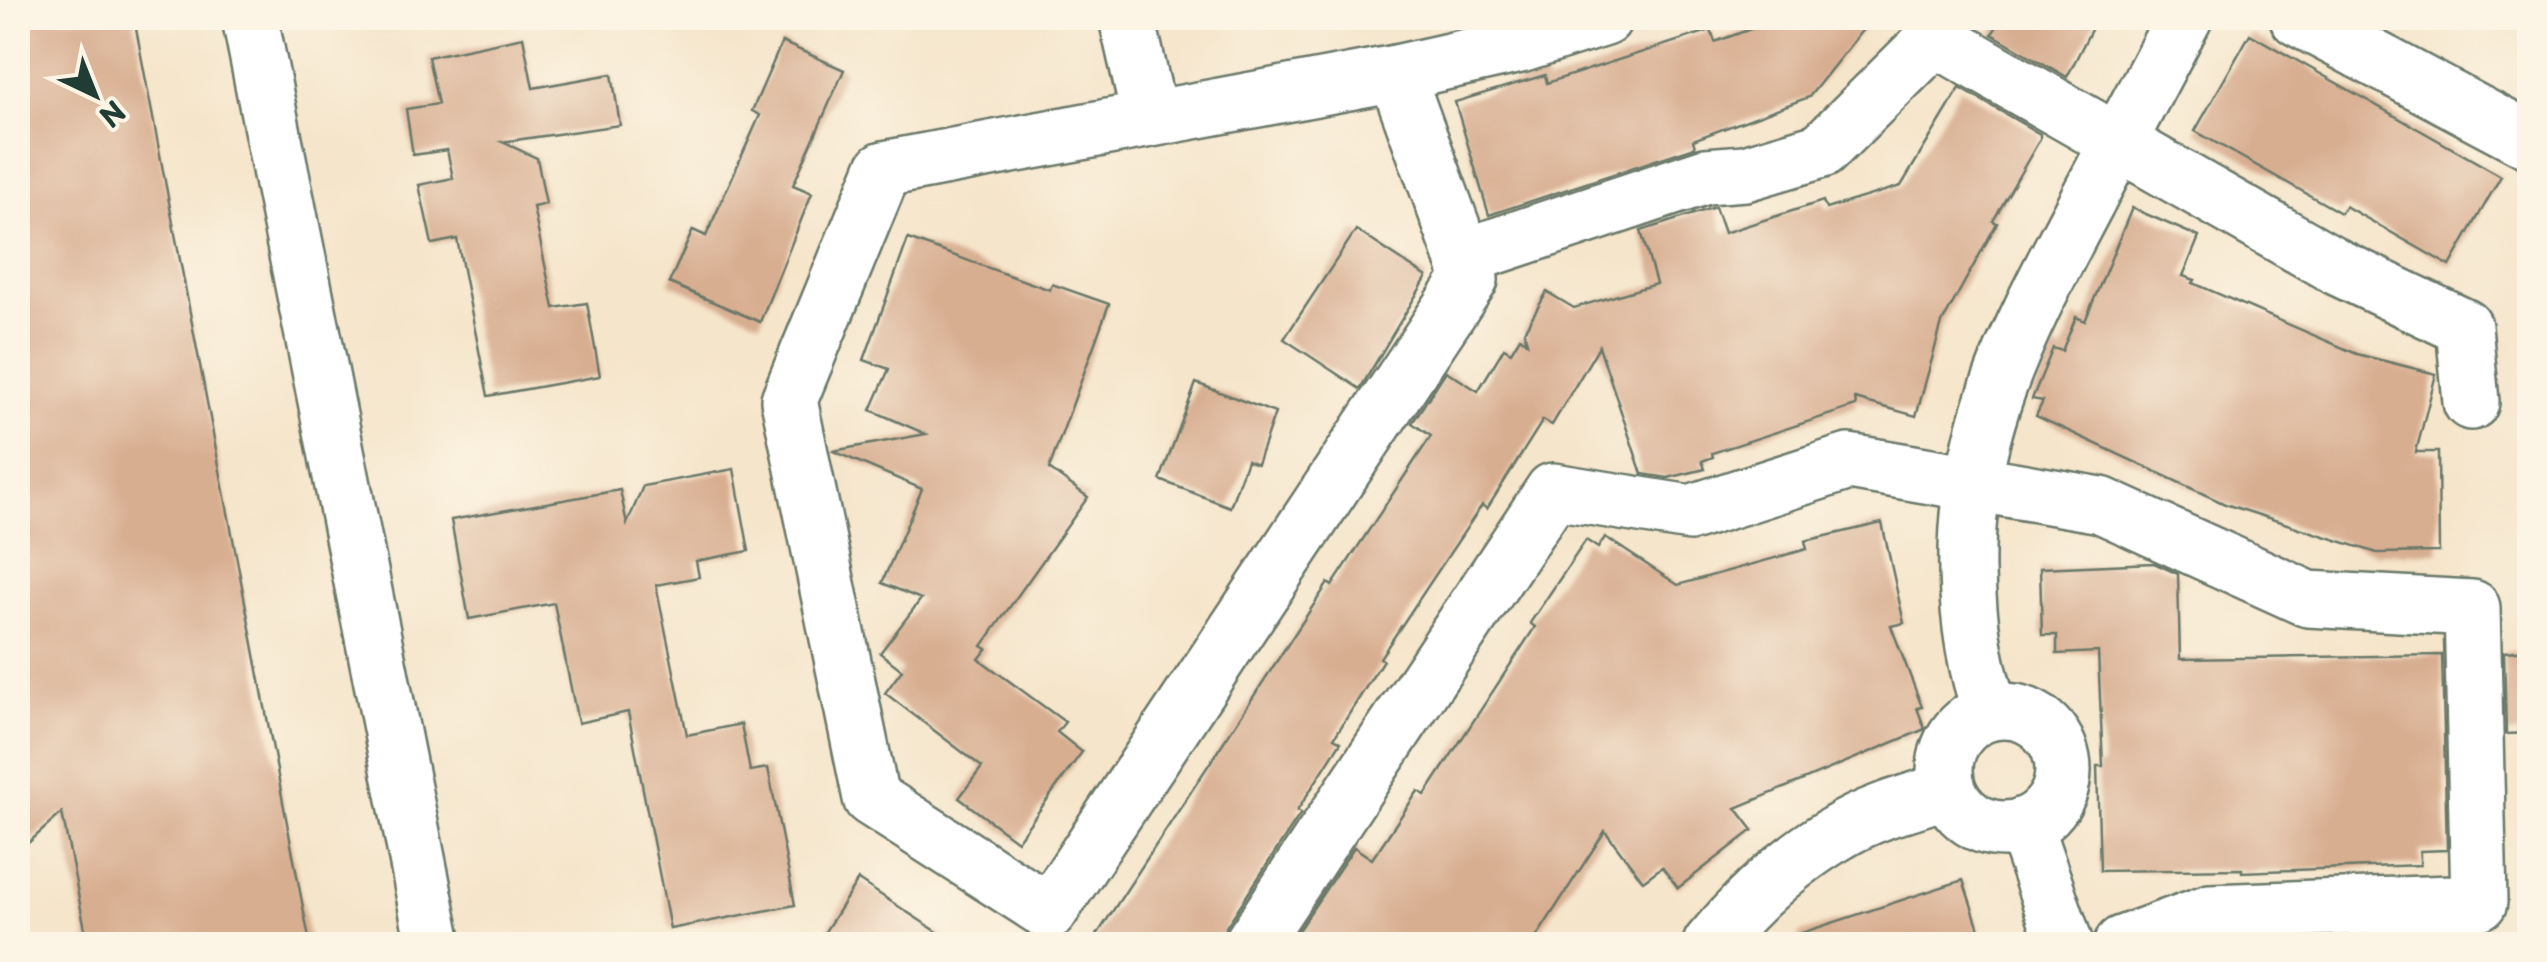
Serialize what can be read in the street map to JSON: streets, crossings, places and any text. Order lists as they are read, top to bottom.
{
  "north": "bottom right"
}
